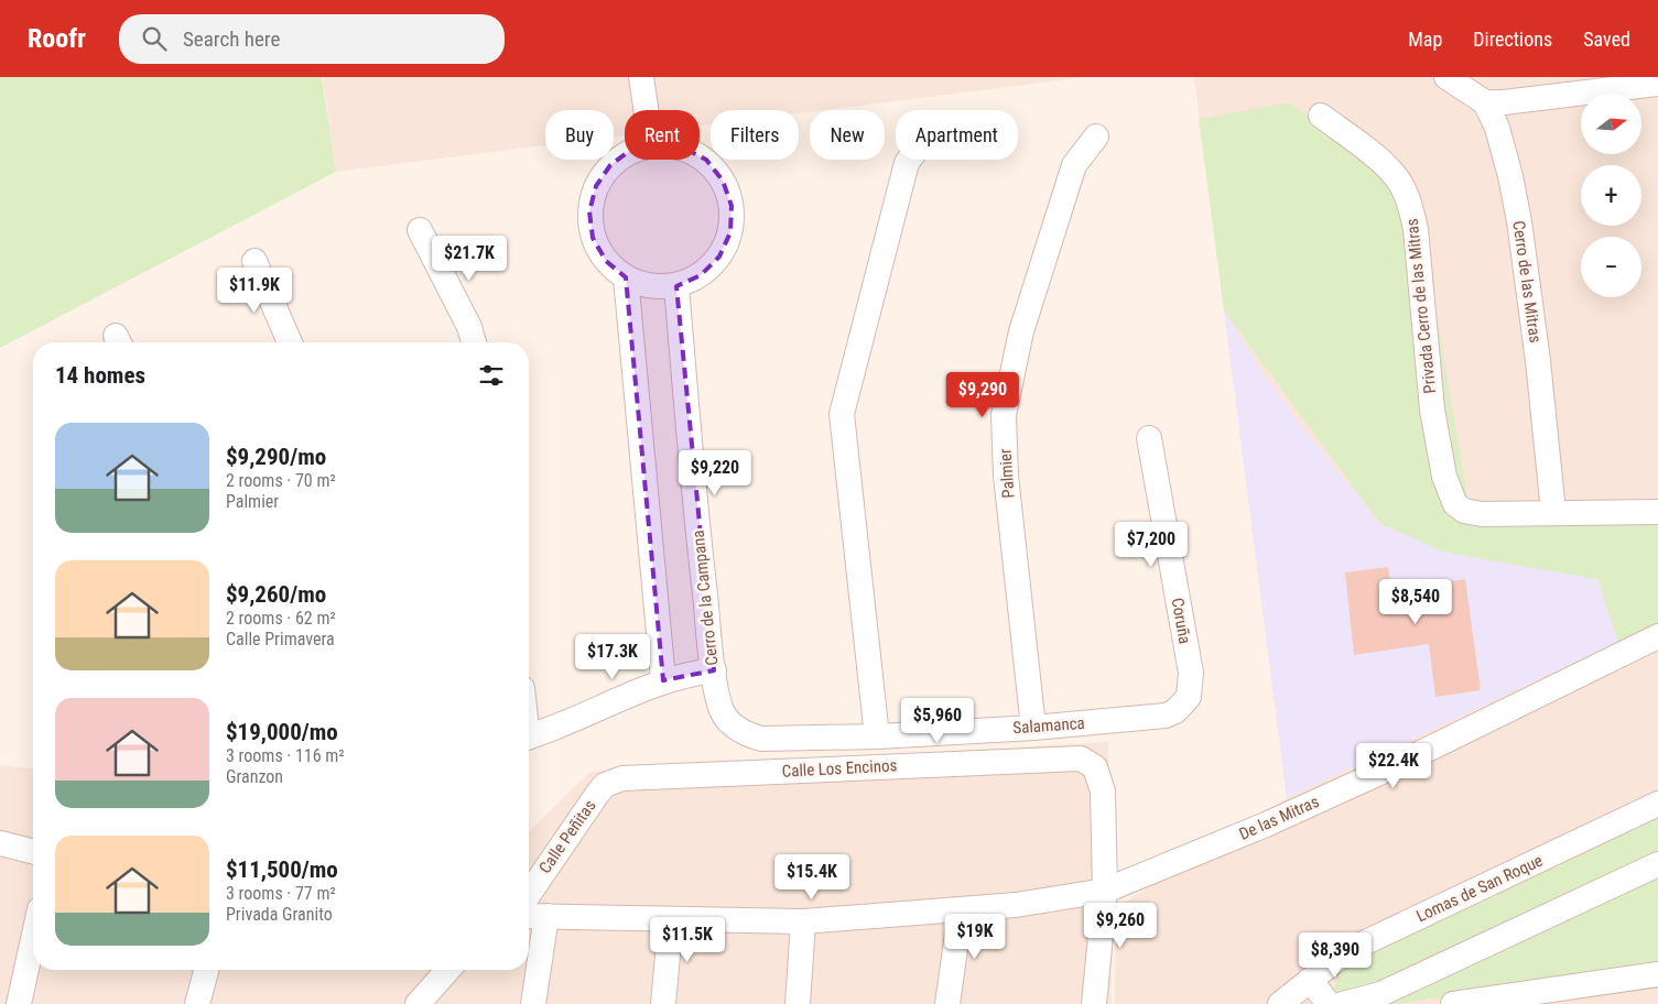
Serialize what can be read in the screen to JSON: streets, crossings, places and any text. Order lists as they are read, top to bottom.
{
  "streets": {
    "street": [
      "Cerro de las Mitras",
      "Privada Cerro de las Mitras",
      "Palmier",
      "Cerro de la Campana",
      "Coruña",
      "Salamanca",
      "Calle Los Encinos",
      "De las Mitras",
      "Calle Peñitas",
      "Lomas de San Roque"
    ]
  },
  "crossings": [
    ["Cerro de las Mitras", "Privada Cerro de las Mitras"],
    ["Palmier", "Salamanca"],
    ["Cerro de la Campana", "Salamanca"],
    ["Coruña", "Salamanca"],
    ["Calle Los Encinos", "De las Mitras"],
    ["Calle Los Encinos", "Calle Peñitas"]
  ],
  "north": "right",
  "page": {
    "header": "Roofr",
    "search": "Search here",
    "nav": ["Map", "Directions", "Saved"],
    "map_buttons": ["+", "−"],
    "chip": [
      "Buy",
      "Rent",
      "Filters",
      "New",
      "Apartment"
    ],
    "price": [
      "$21.7K",
      "$11.9K",
      "$9,290",
      "$9,220",
      "$7,200",
      "$8,540",
      "$17.3K",
      "$5,960",
      "$22.4K",
      "$15.4K",
      "$9,260",
      "$19K",
      "$11.5K",
      "$8,390"
    ],
    "heading": "14 homes",
    "list": [
      {
        "name": "$9,290/mo",
        "note": "2 rooms · 70 m² · Palmier"
      },
      {
        "name": "$9,260/mo",
        "note": "2 rooms · 62 m² · Calle Primavera"
      },
      {
        "name": "$19,000/mo",
        "note": "3 rooms · 116 m² · Granzon"
      },
      {
        "name": "$11,500/mo",
        "note": "3 rooms · 77 m² · Privada Granito"
      }
    ]
  }
}
